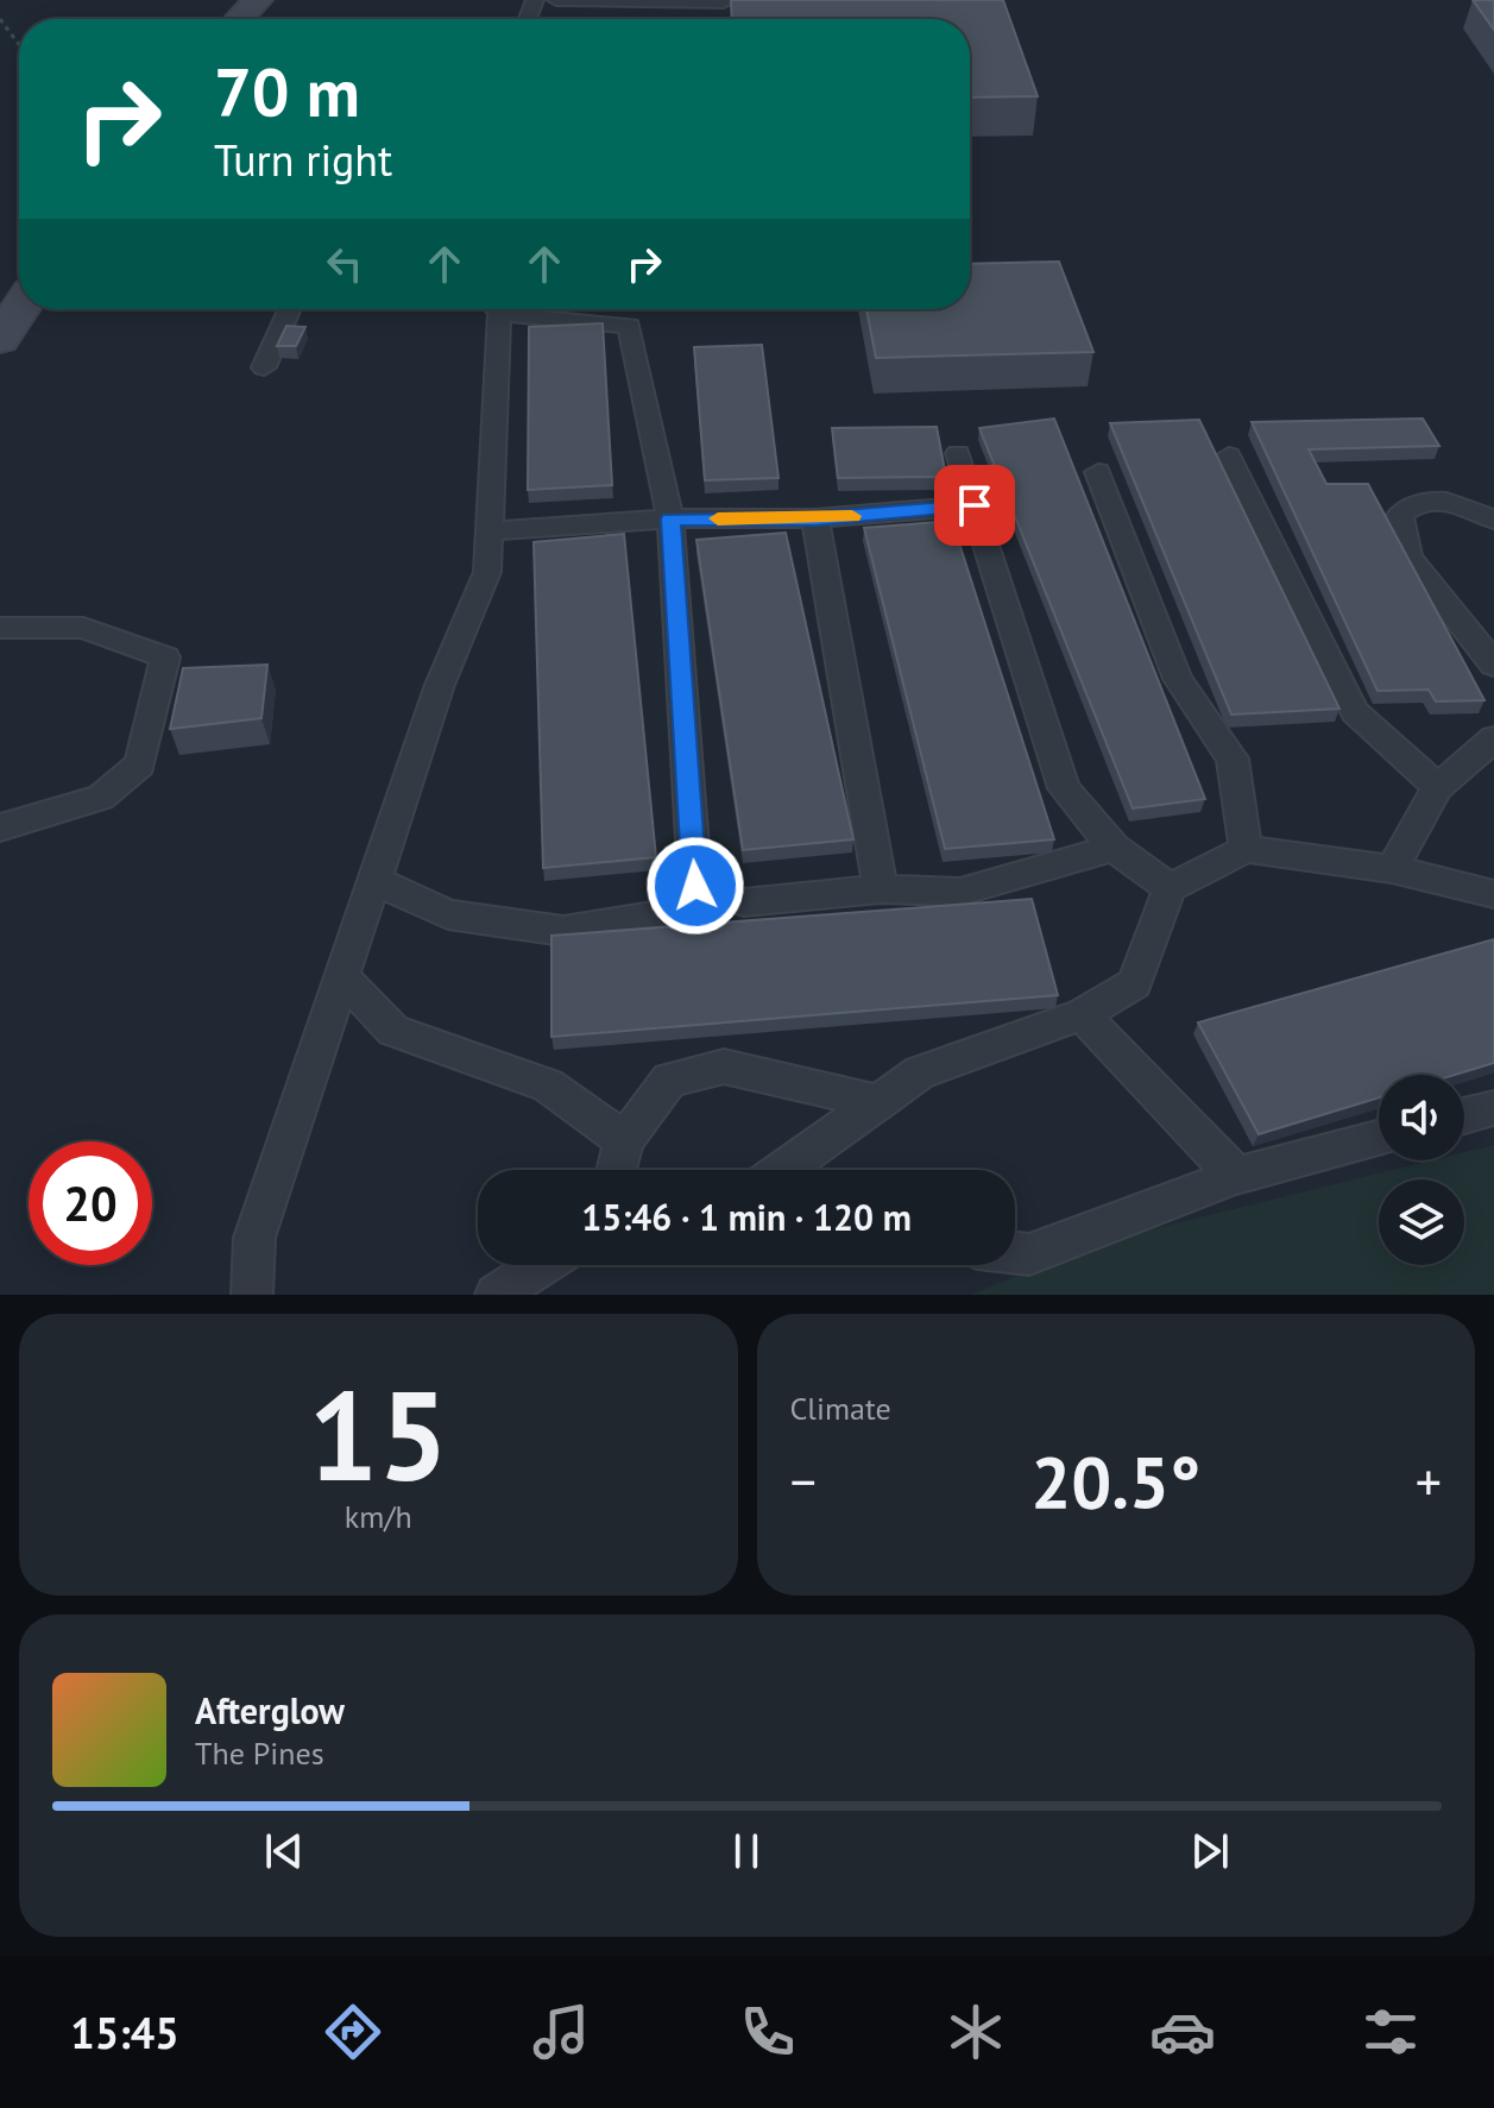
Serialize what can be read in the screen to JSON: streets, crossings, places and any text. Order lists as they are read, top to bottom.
{
  "page": {
    "turn": ["70 m", "Turn right"],
    "limit": "20",
    "trip": "15:46 · 1 min · 120 m",
    "tile": [
      ["15", "km/h"],
      "Climate"
    ],
    "heat": ["−", "20.5°", "+"],
    "song": ["Afterglow", "The Pines"],
    "tabs": "15:45"
  }
}
